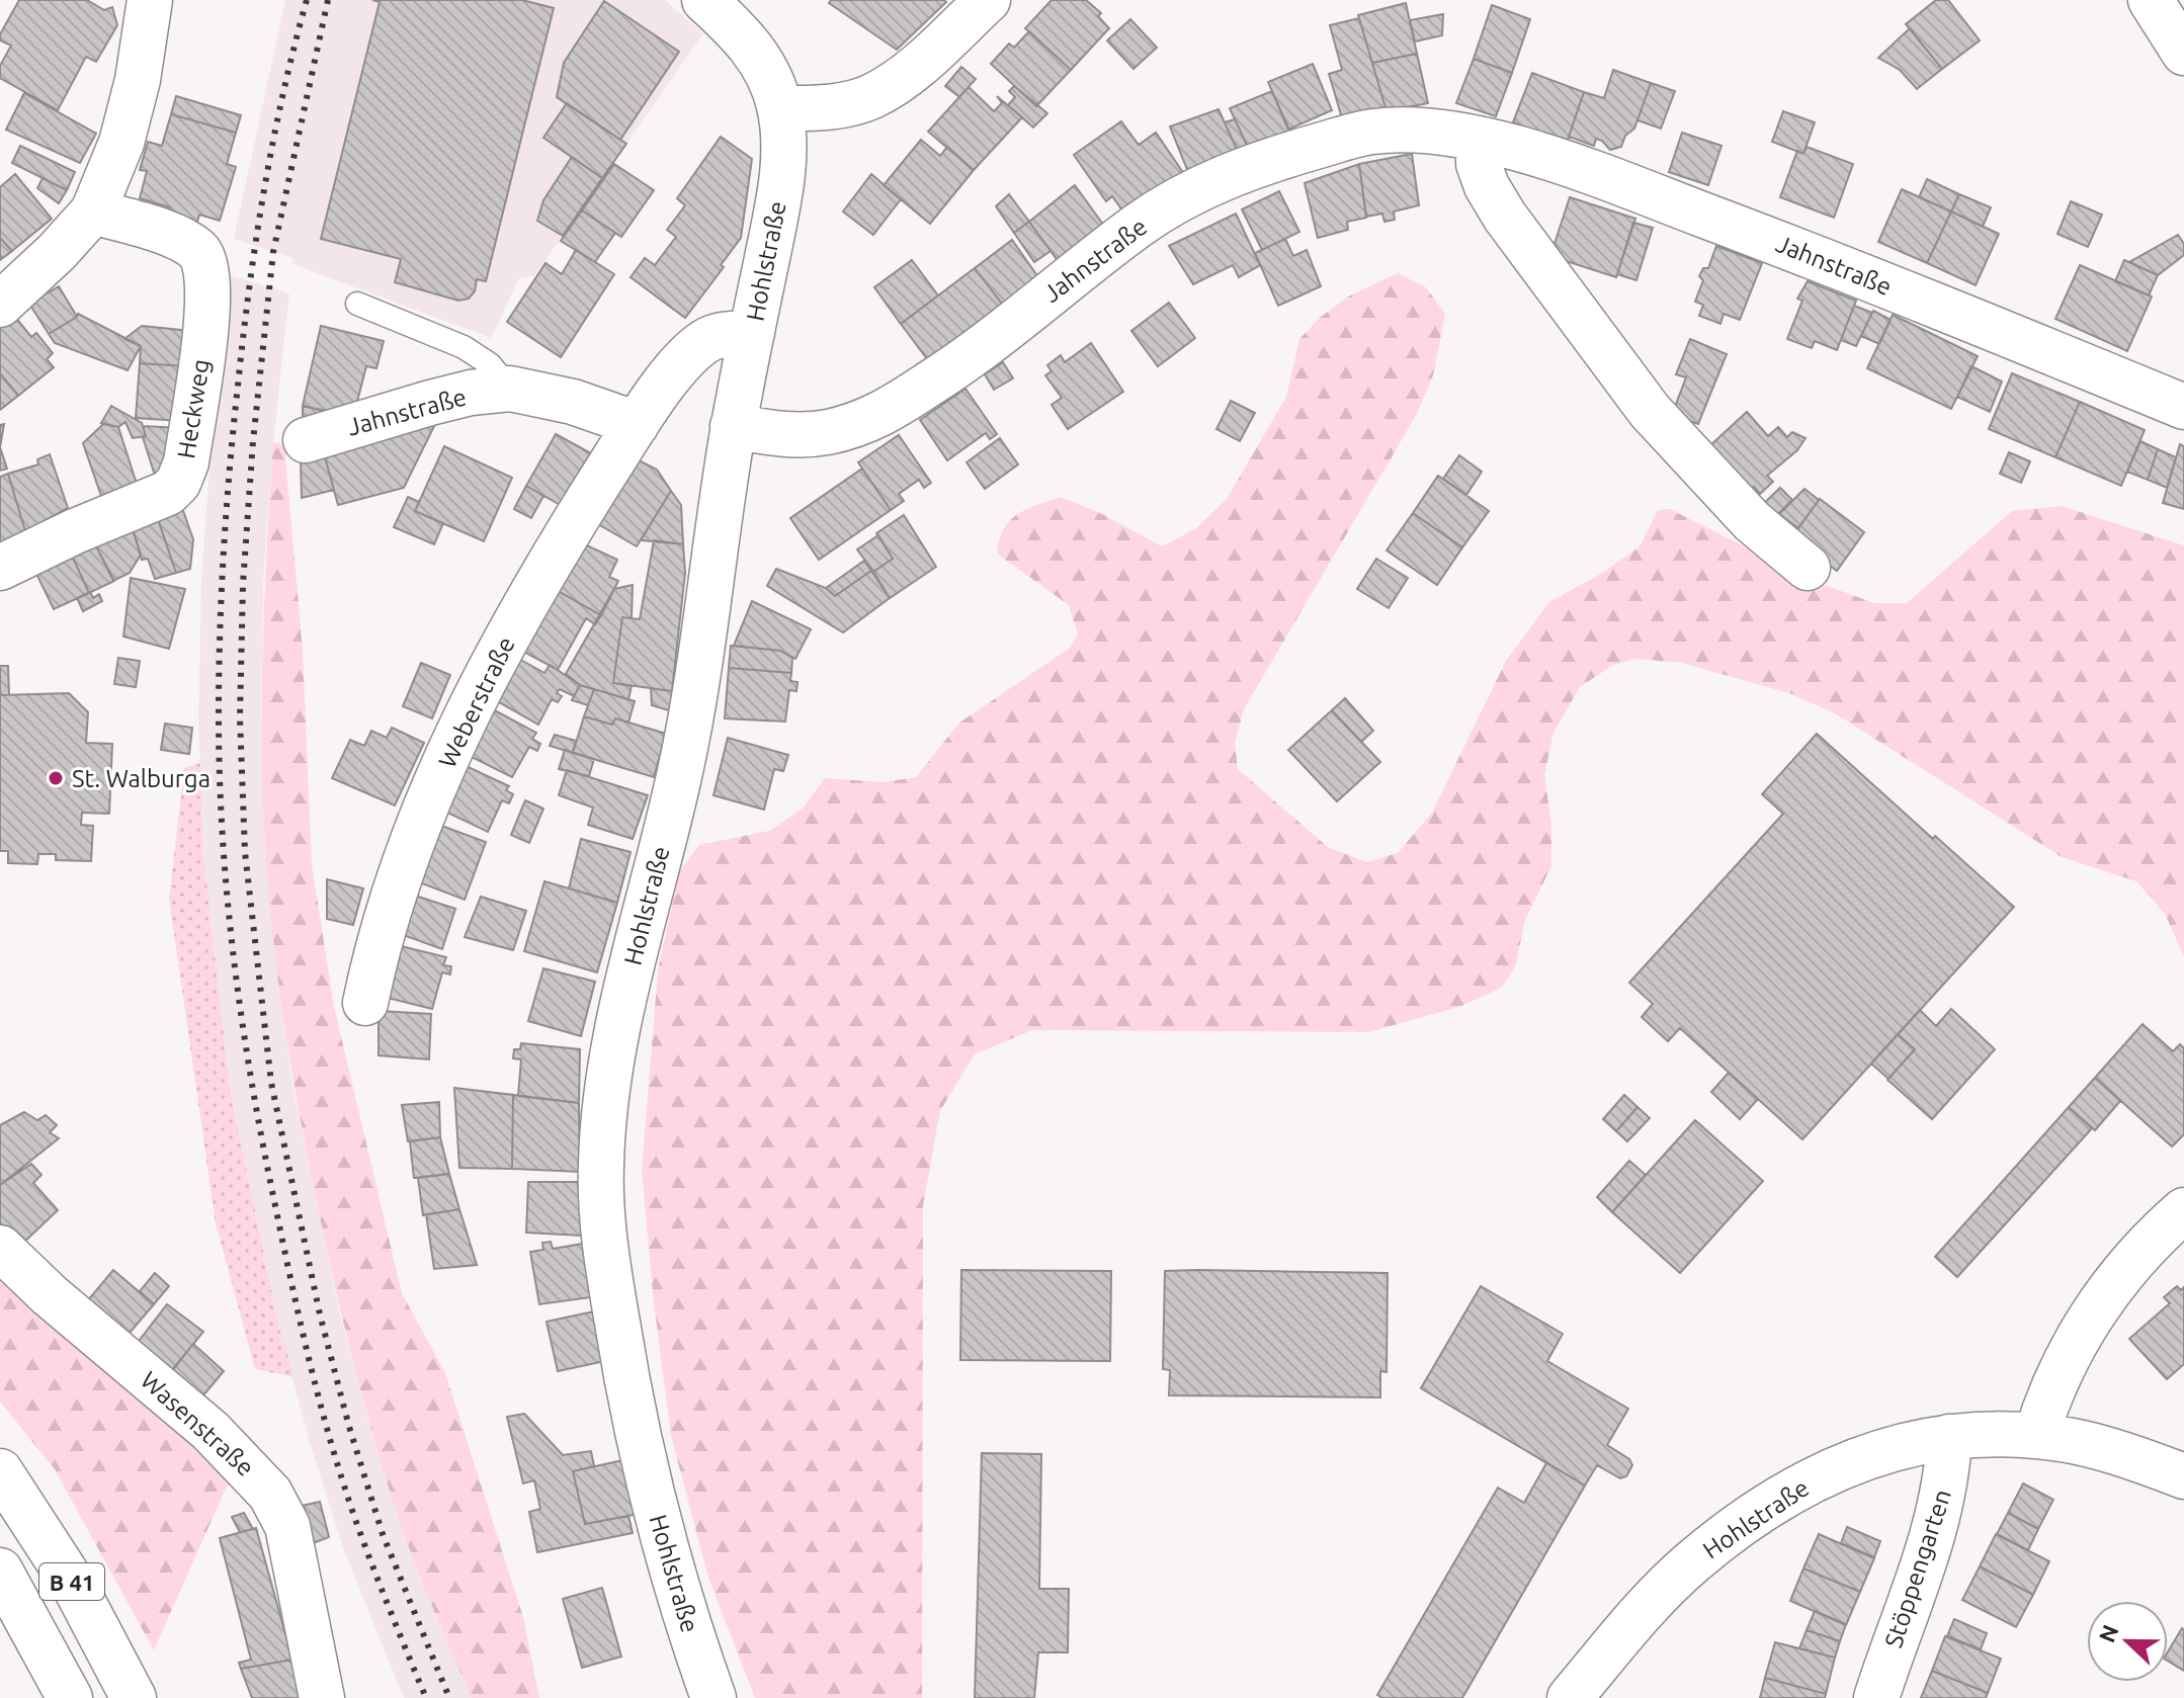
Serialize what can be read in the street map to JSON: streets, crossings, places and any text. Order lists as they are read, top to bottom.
{
  "streets": {
    "street": [
      "Jahnstraße",
      "Hohlstraße",
      "Heckweg",
      "Weberstraße",
      "Wasenstraße",
      "Stöppengarten",
      "B 41"
    ]
  },
  "crossings": [
    ["Jahnstraße", "Hohlstraße"],
    ["Jahnstraße", "Weberstraße"],
    ["Hohlstraße", "Stöppengarten"]
  ],
  "places": ["St. Walburga"],
  "north": "left"
}
